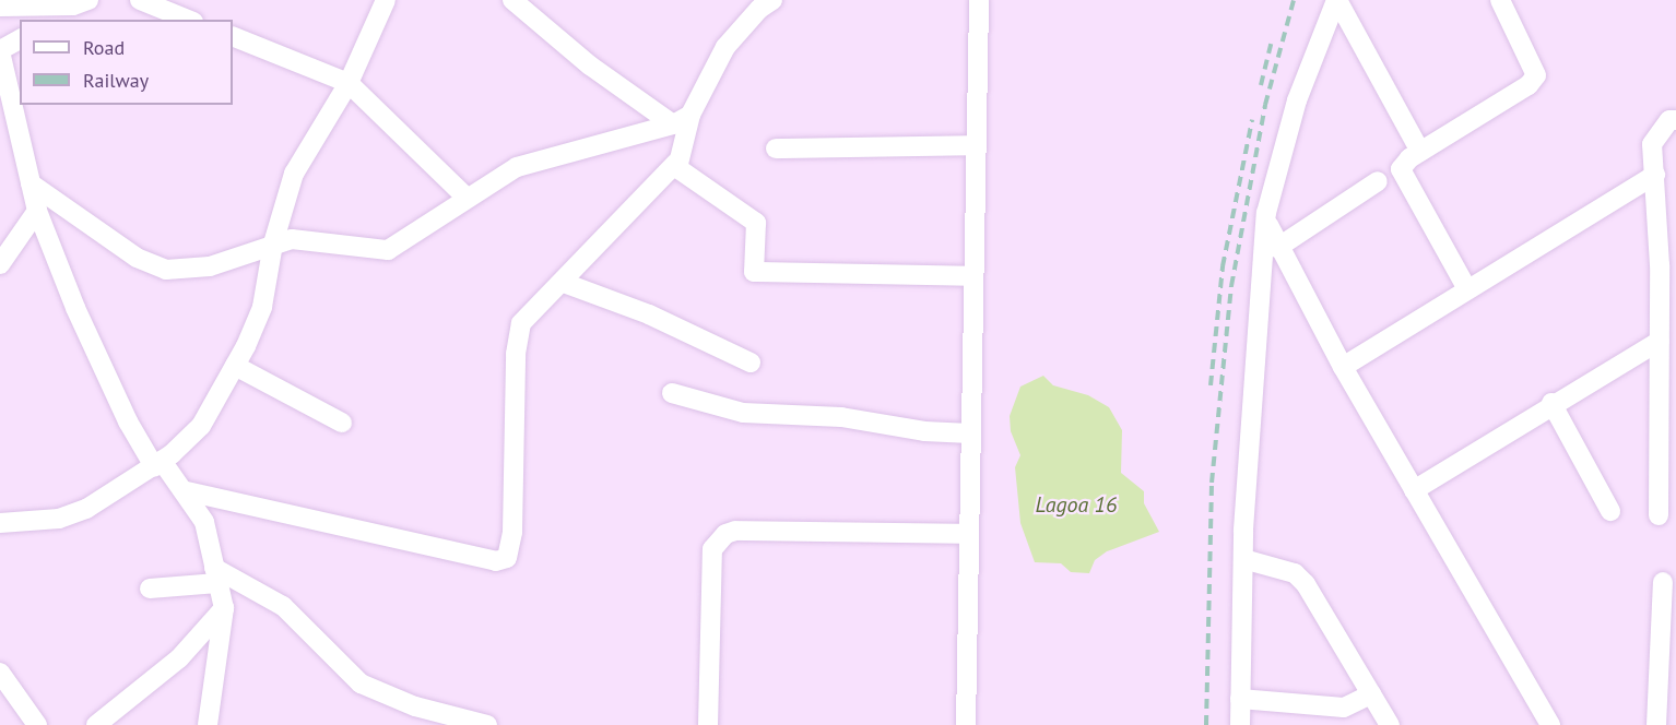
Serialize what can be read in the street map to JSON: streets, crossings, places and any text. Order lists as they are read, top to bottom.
{
  "water": ["Lagoa 16"],
  "legend": ["Road", "Railway"]
}
